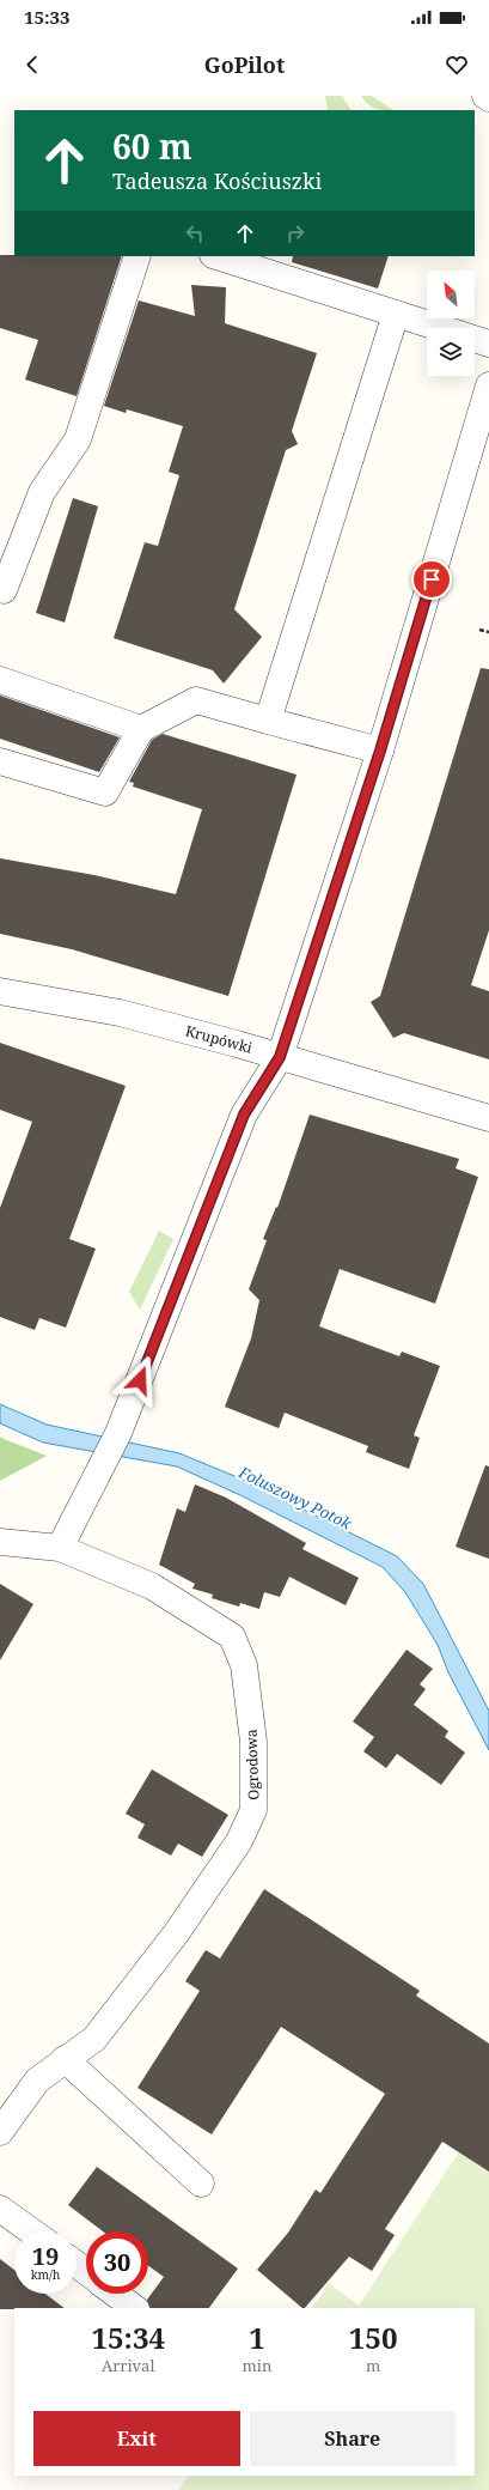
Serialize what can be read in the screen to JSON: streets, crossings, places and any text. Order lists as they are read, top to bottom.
{
  "streets": {
    "street": ["Krupówki", "Ogrodowa"]
  },
  "water": ["Foluszowy Potok"],
  "north": "top left",
  "page": {
    "status": "15:33",
    "header": "GoPilot",
    "turn": ["60 m", "Tadeusza Kościuszki"],
    "speed": "19 km/h",
    "limit": "30",
    "eta": [
      "15:34",
      "Arrival",
      "1",
      "min",
      "150",
      "m"
    ],
    "buttons": ["Exit", "Share"]
  }
}
